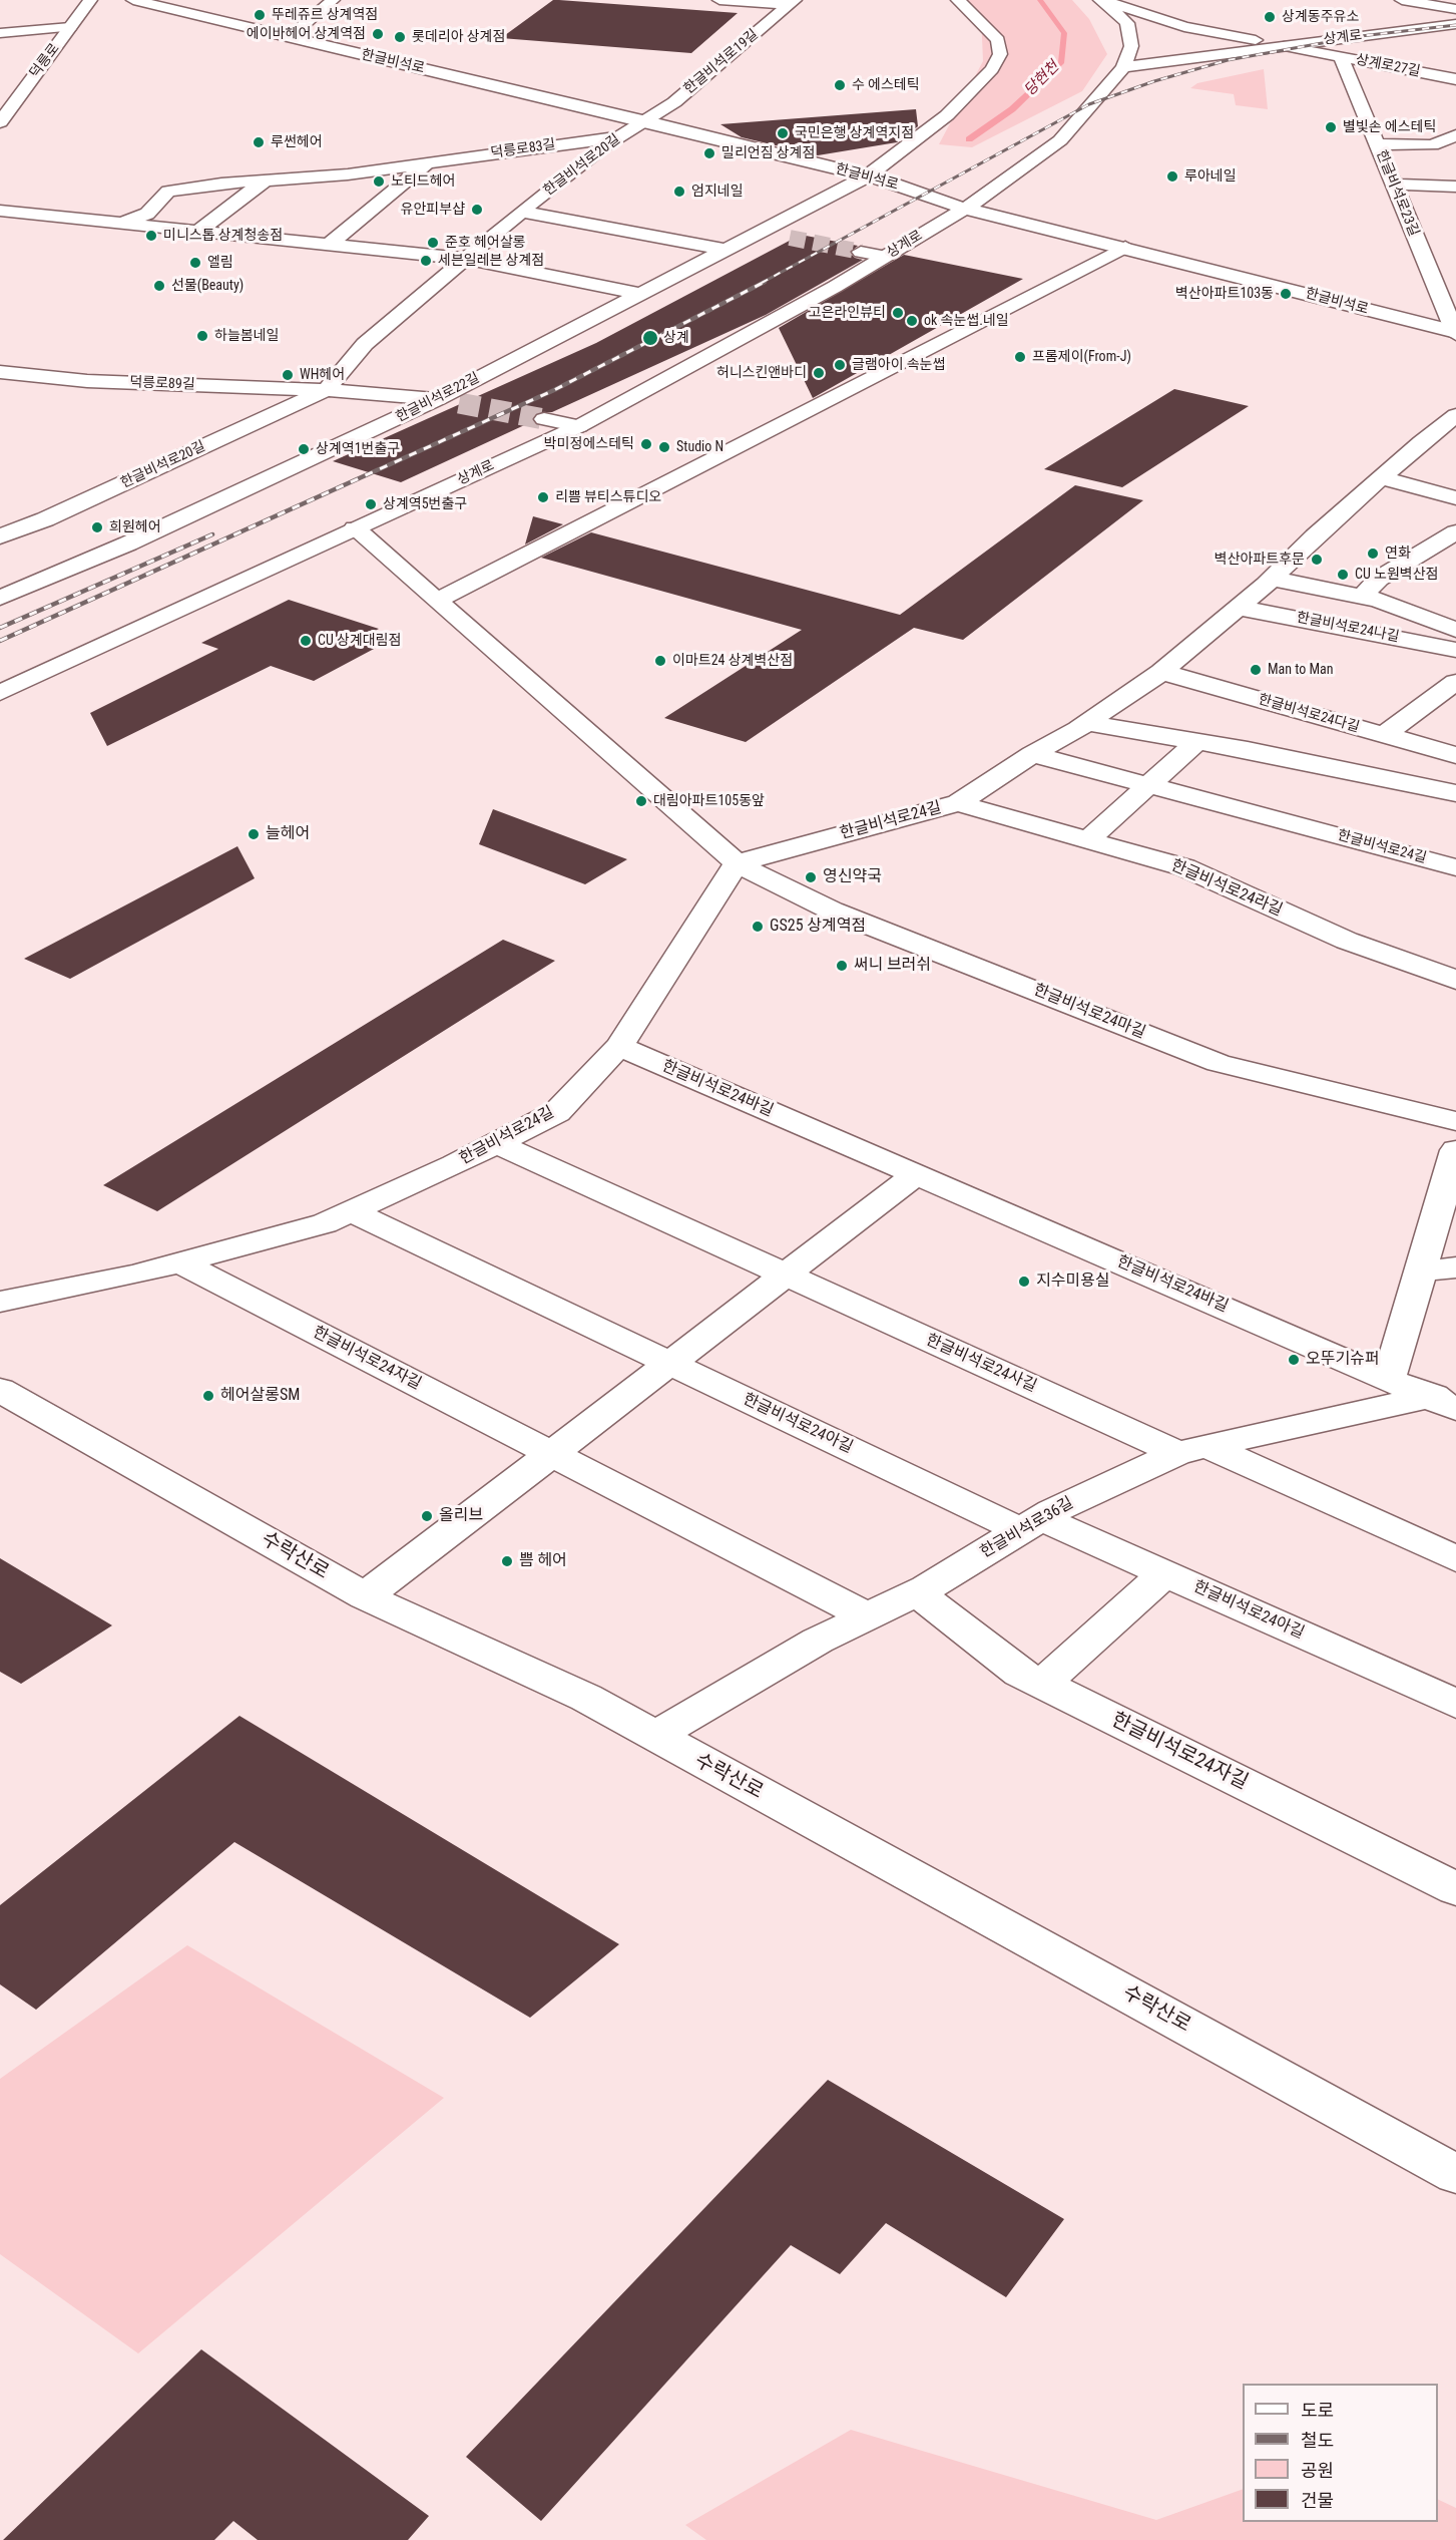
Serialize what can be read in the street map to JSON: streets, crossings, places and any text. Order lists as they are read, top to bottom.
{
  "streets": {
    "street": [
      "상계로",
      "덕릉로",
      "한글비석로",
      "한글비석로19길",
      "상계로27길",
      "덕릉로83길",
      "한글비석로20길",
      "한글비석로23길",
      "덕릉로89길",
      "한글비석로22길",
      "한글비석로24나길",
      "한글비석로24다길",
      "한글비석로24길",
      "한글비석로24라길",
      "한글비석로24마길",
      "한글비석로24바길",
      "한글비석로24자길",
      "한글비석로24사길",
      "한글비석로24아길",
      "한글비석로36길",
      "수락산로"
    ]
  },
  "crossings": [
    ["상계로", "한글비석로"],
    ["상계로", "상계로27길"],
    ["한글비석로", "한글비석로19길"],
    ["한글비석로", "한글비석로20길"],
    ["한글비석로", "한글비석로23길"],
    ["한글비석로", "한글비석로22길"],
    ["한글비석로19길", "한글비석로20길"],
    ["상계로27길", "한글비석로23길"],
    ["덕릉로83길", "한글비석로20길"],
    ["한글비석로20길", "덕릉로89길"],
    ["한글비석로20길", "한글비석로22길"],
    ["한글비석로24나길", "한글비석로24길"],
    ["한글비석로24다길", "한글비석로24길"],
    ["한글비석로24길", "한글비석로24라길"],
    ["한글비석로24길", "한글비석로24마길"],
    ["한글비석로24길", "한글비석로24바길"],
    ["한글비석로24길", "한글비석로24자길"],
    ["한글비석로24길", "한글비석로24사길"],
    ["한글비석로24길", "한글비석로24아길"],
    ["한글비석로24바길", "한글비석로36길"],
    ["한글비석로24자길", "한글비석로36길"],
    ["한글비석로24사길", "한글비석로36길"],
    ["한글비석로24아길", "한글비석로36길"],
    ["한글비석로36길", "수락산로"]
  ],
  "water": ["당현천"],
  "places": [
    "뚜레쥬르 상계역점",
    "상계동주유소",
    "에이바헤어 상계역점",
    "롯데리아 상계점",
    "수 에스테틱",
    "별빛손 에스테틱",
    "국민은행 상계역지점",
    "루썬헤어",
    "밀리언짐 상계점",
    "루아네일",
    "노티드헤어",
    "엄지네일",
    "유안피부샵",
    "미니스톱 상계청송점",
    "준호 헤어살롱",
    "세븐일레븐 상계점",
    "엘림",
    "선물(Beauty)",
    "벽산아파트103동",
    "고은라인뷰티",
    "ok 속눈썹.네일",
    "하늘봄네일",
    "상계",
    "프롬제이(From-J)",
    "글램아이 속눈썹",
    "허니스킨앤바디",
    "WH헤어",
    "박미정에스테틱",
    "Studio N",
    "상계역1번출구",
    "리쁨 뷰티스튜디오",
    "상계역5번출구",
    "희원헤어",
    "연화",
    "벽산아파트후문",
    "CU 노원벽산점",
    "CU 상계대림점",
    "이마트24 상계벽산점",
    "Man to Man",
    "대림아파트105동앞",
    "늘헤어",
    "영신약국",
    "GS25 상계역점",
    "써니 브러쉬",
    "지수미용실",
    "오뚜기슈퍼",
    "헤어살롱SM",
    "올리브",
    "쁨 헤어"
  ],
  "legend": [
    "도로",
    "철도",
    "공원",
    "건물"
  ]
}
